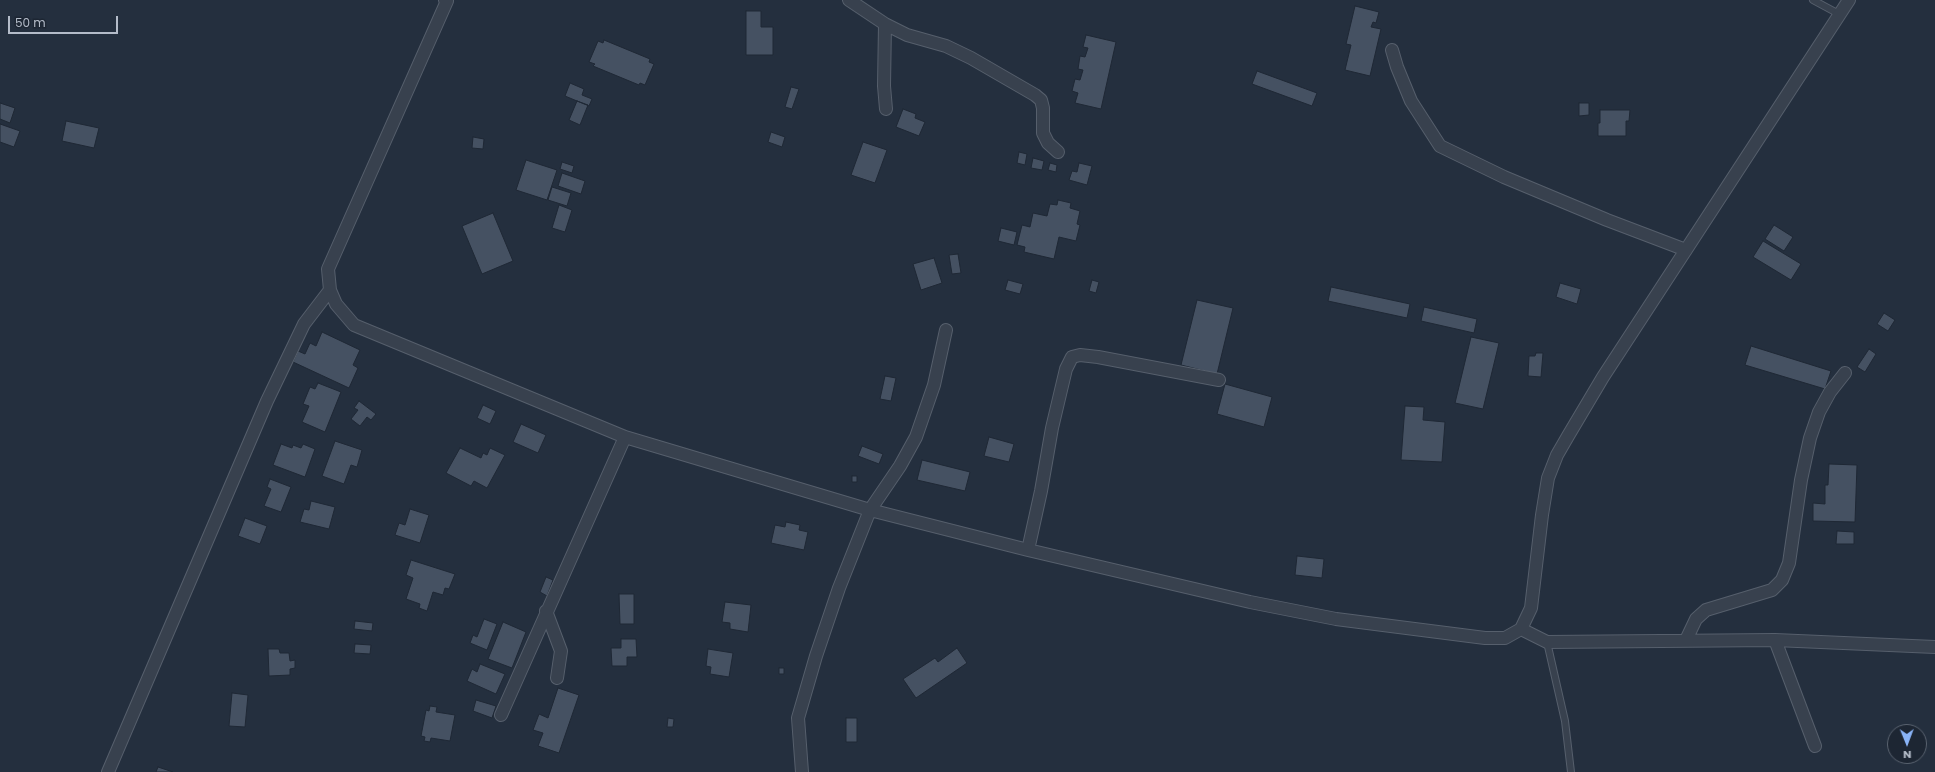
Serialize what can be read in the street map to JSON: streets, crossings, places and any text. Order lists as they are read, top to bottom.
{
  "scale_bar": "50 m",
  "north": "bottom"
}
